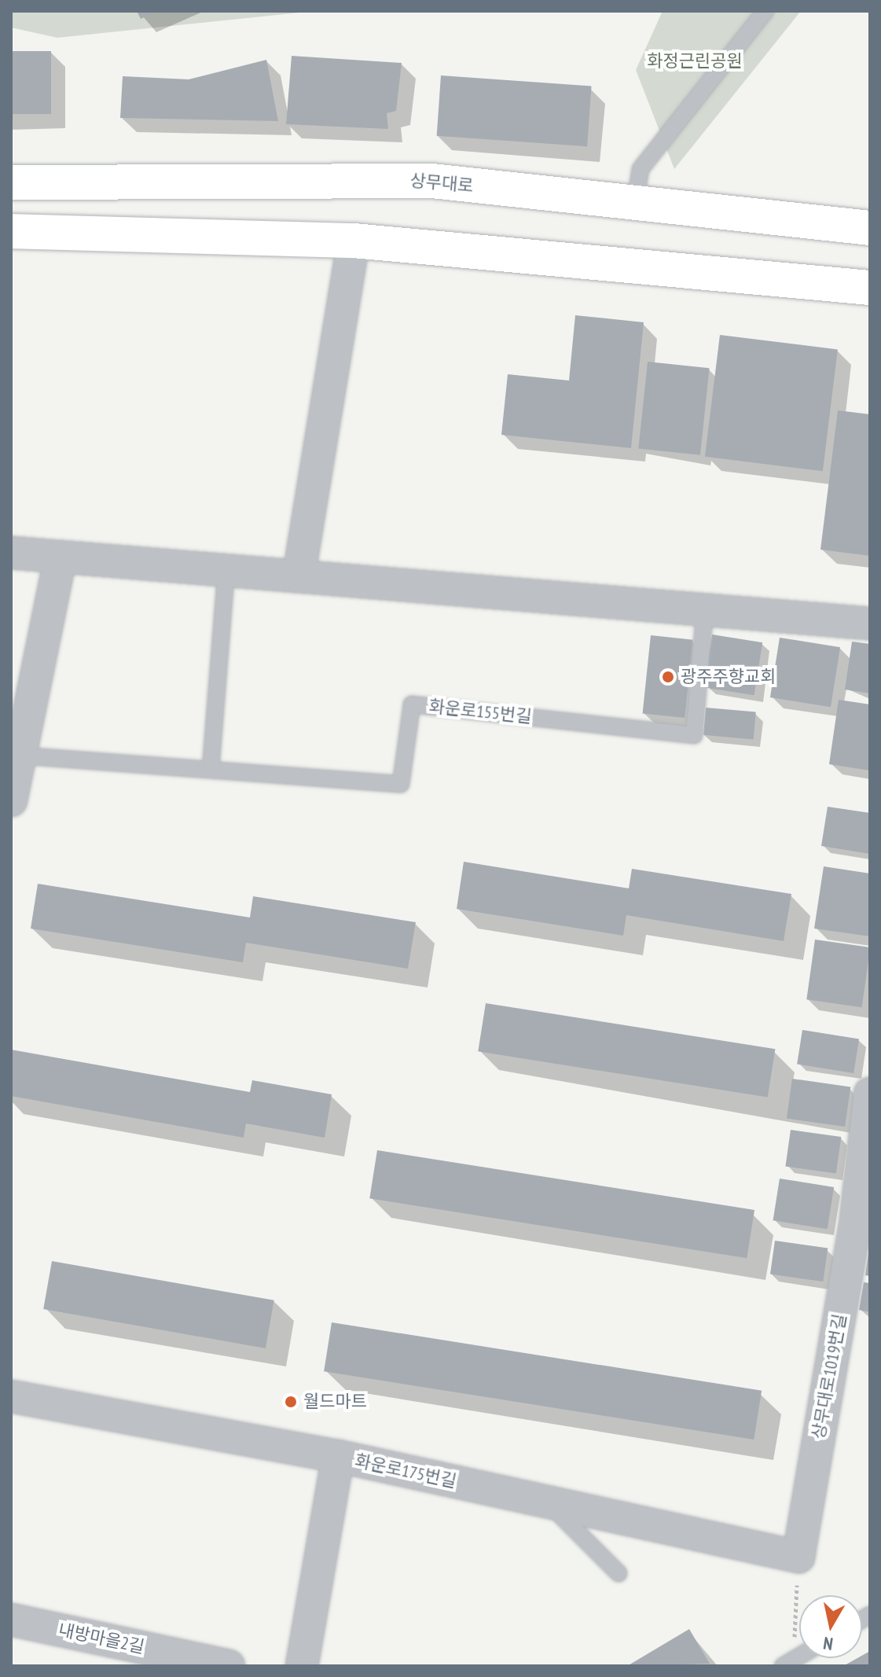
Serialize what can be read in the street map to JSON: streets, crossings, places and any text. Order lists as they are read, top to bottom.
{
  "streets": {
    "main road": ["상무대로"],
    "street": ["상무대로1019번길", "화운로175번길", "내방마을2길"],
    "lane": ["화운로155번길"]
  },
  "crossings": [
    ["상무대로1019번길", "화운로175번길"]
  ],
  "parks": ["화정근린공원"],
  "places": ["광주주향교회", "월드마트"],
  "north": "bottom"
}
